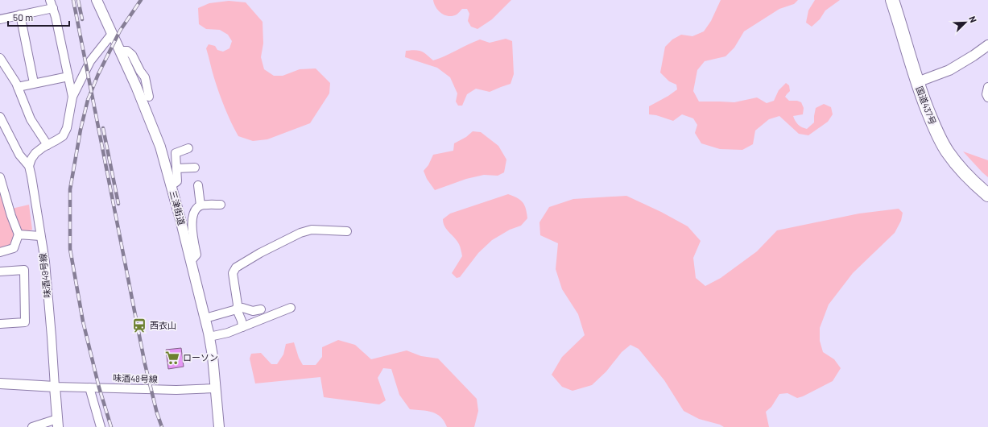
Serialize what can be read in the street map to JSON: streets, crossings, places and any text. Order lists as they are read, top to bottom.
{
  "streets": {
    "highway": ["国道437号"],
    "street": ["三津街道", "味酒49号線", "味酒48号線"]
  },
  "crossings": [
    ["三津街道", "味酒48号線"],
    ["味酒49号線", "味酒48号線"]
  ],
  "places": {
    "station": ["西衣山"],
    "supermarket": ["ローソン"]
  },
  "scale_bar": "50 m",
  "north": "top right"
}
